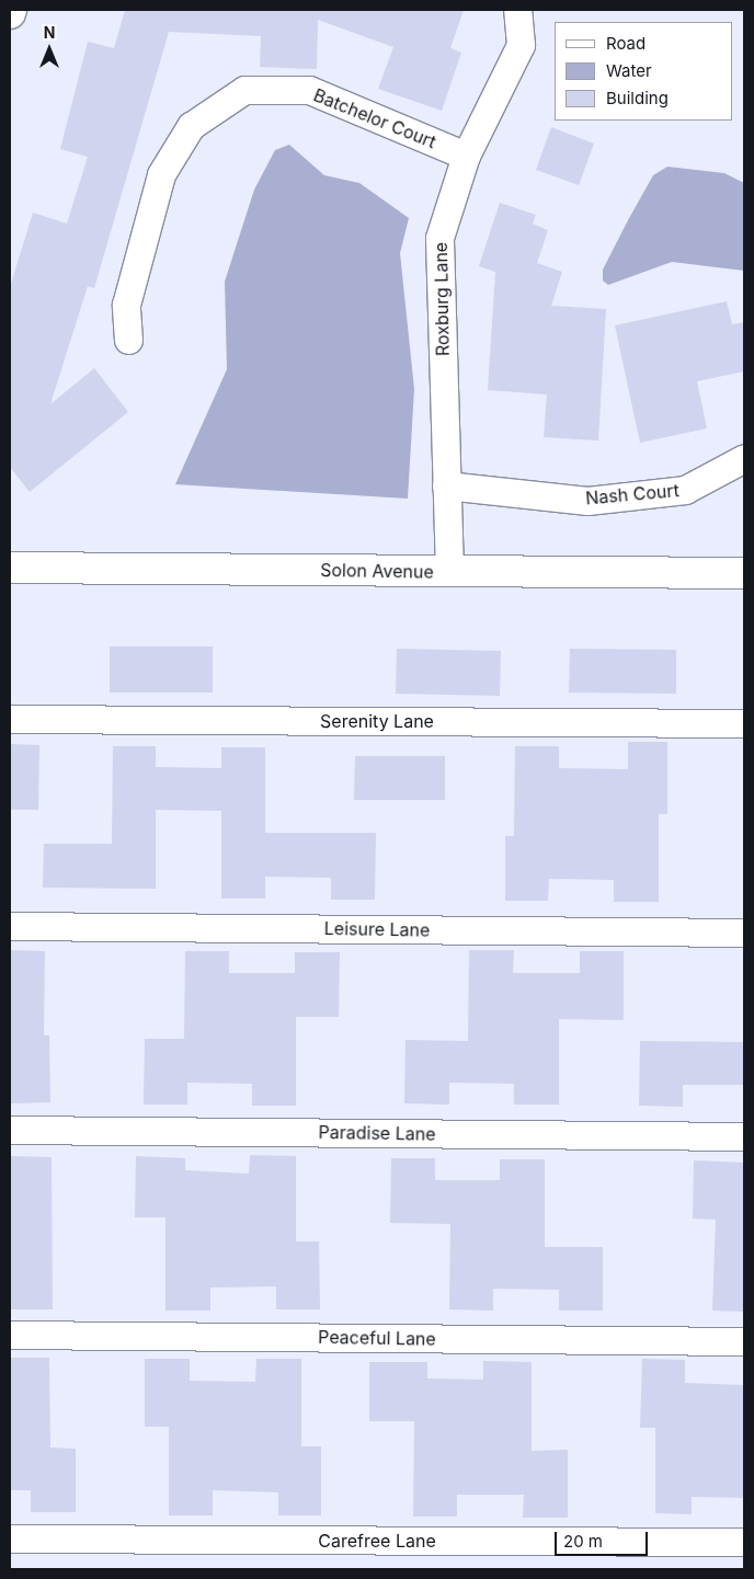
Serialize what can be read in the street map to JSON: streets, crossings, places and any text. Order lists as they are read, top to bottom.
{
  "streets": {
    "street": [
      "Batchelor Court",
      "Roxburg Lane",
      "Nash Court",
      "Solon Avenue",
      "Serenity Lane",
      "Leisure Lane",
      "Paradise Lane",
      "Peaceful Lane",
      "Carefree Lane"
    ]
  },
  "crossings": [
    ["Batchelor Court", "Roxburg Lane"],
    ["Roxburg Lane", "Nash Court"],
    ["Roxburg Lane", "Solon Avenue"]
  ],
  "legend": ["Road", "Water", "Building"],
  "scale_bar": "20 m",
  "north": "top"
}
